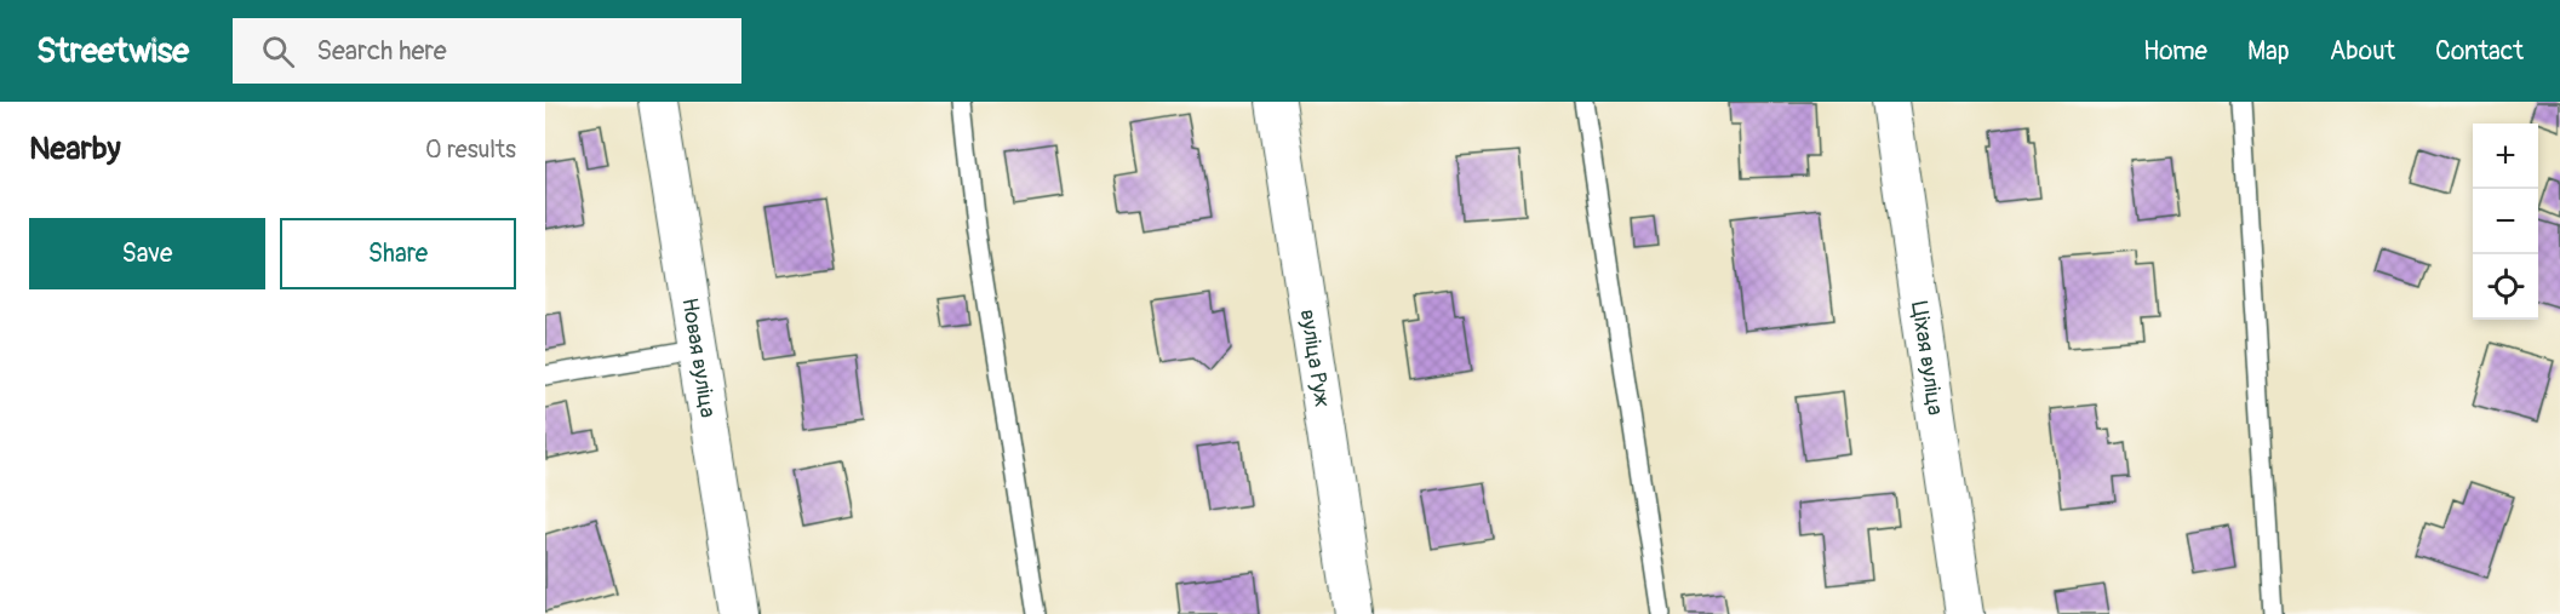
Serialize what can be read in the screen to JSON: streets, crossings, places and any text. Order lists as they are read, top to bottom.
{
  "streets": {
    "street": ["вуліца Руж", "Новая вуліца", "Ціхая вуліца"]
  },
  "page": {
    "header": "Streetwise",
    "search": "Search here",
    "nav": [
      "Home",
      "Map",
      "About",
      "Contact"
    ],
    "heading": ["Nearby", "0 results"],
    "map_buttons": ["+", "−"],
    "buttons": ["Save", "Share"]
  }
}
